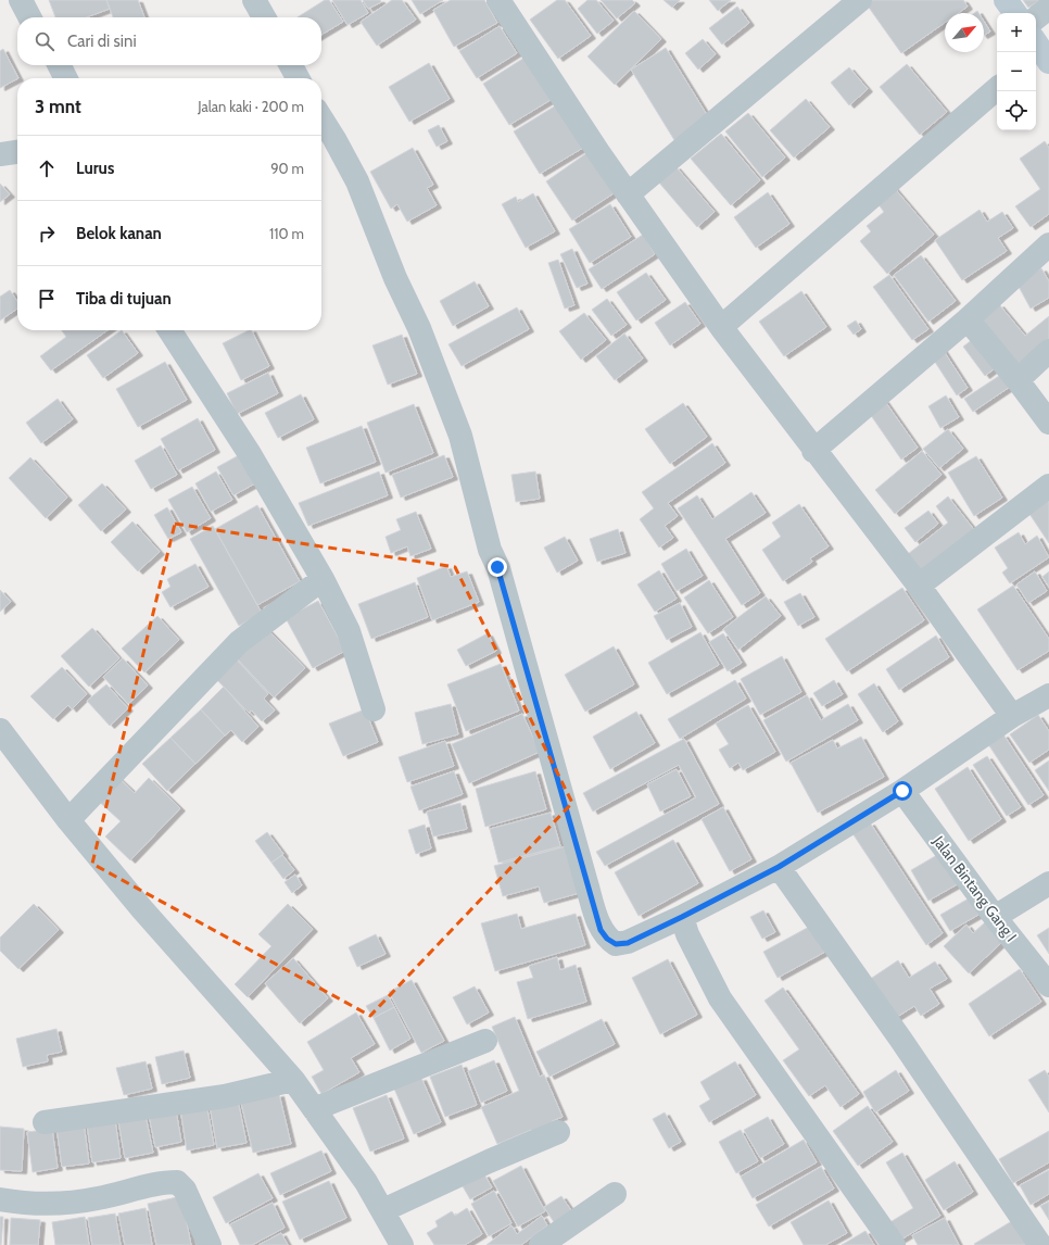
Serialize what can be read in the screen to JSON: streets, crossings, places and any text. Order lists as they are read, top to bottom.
{
  "streets": {
    "street": ["Jalan Bintang Gang I"]
  },
  "north": "top right",
  "page": {
    "map_buttons": ["+", "−"],
    "search": "Cari di sini",
    "heading": ["3 mnt", "Jalan kaki · 200 m"],
    "list": [
      ["Lurus", "90 m"],
      ["Belok kanan", "110 m"],
      "Tiba di tujuan"
    ]
  }
}
